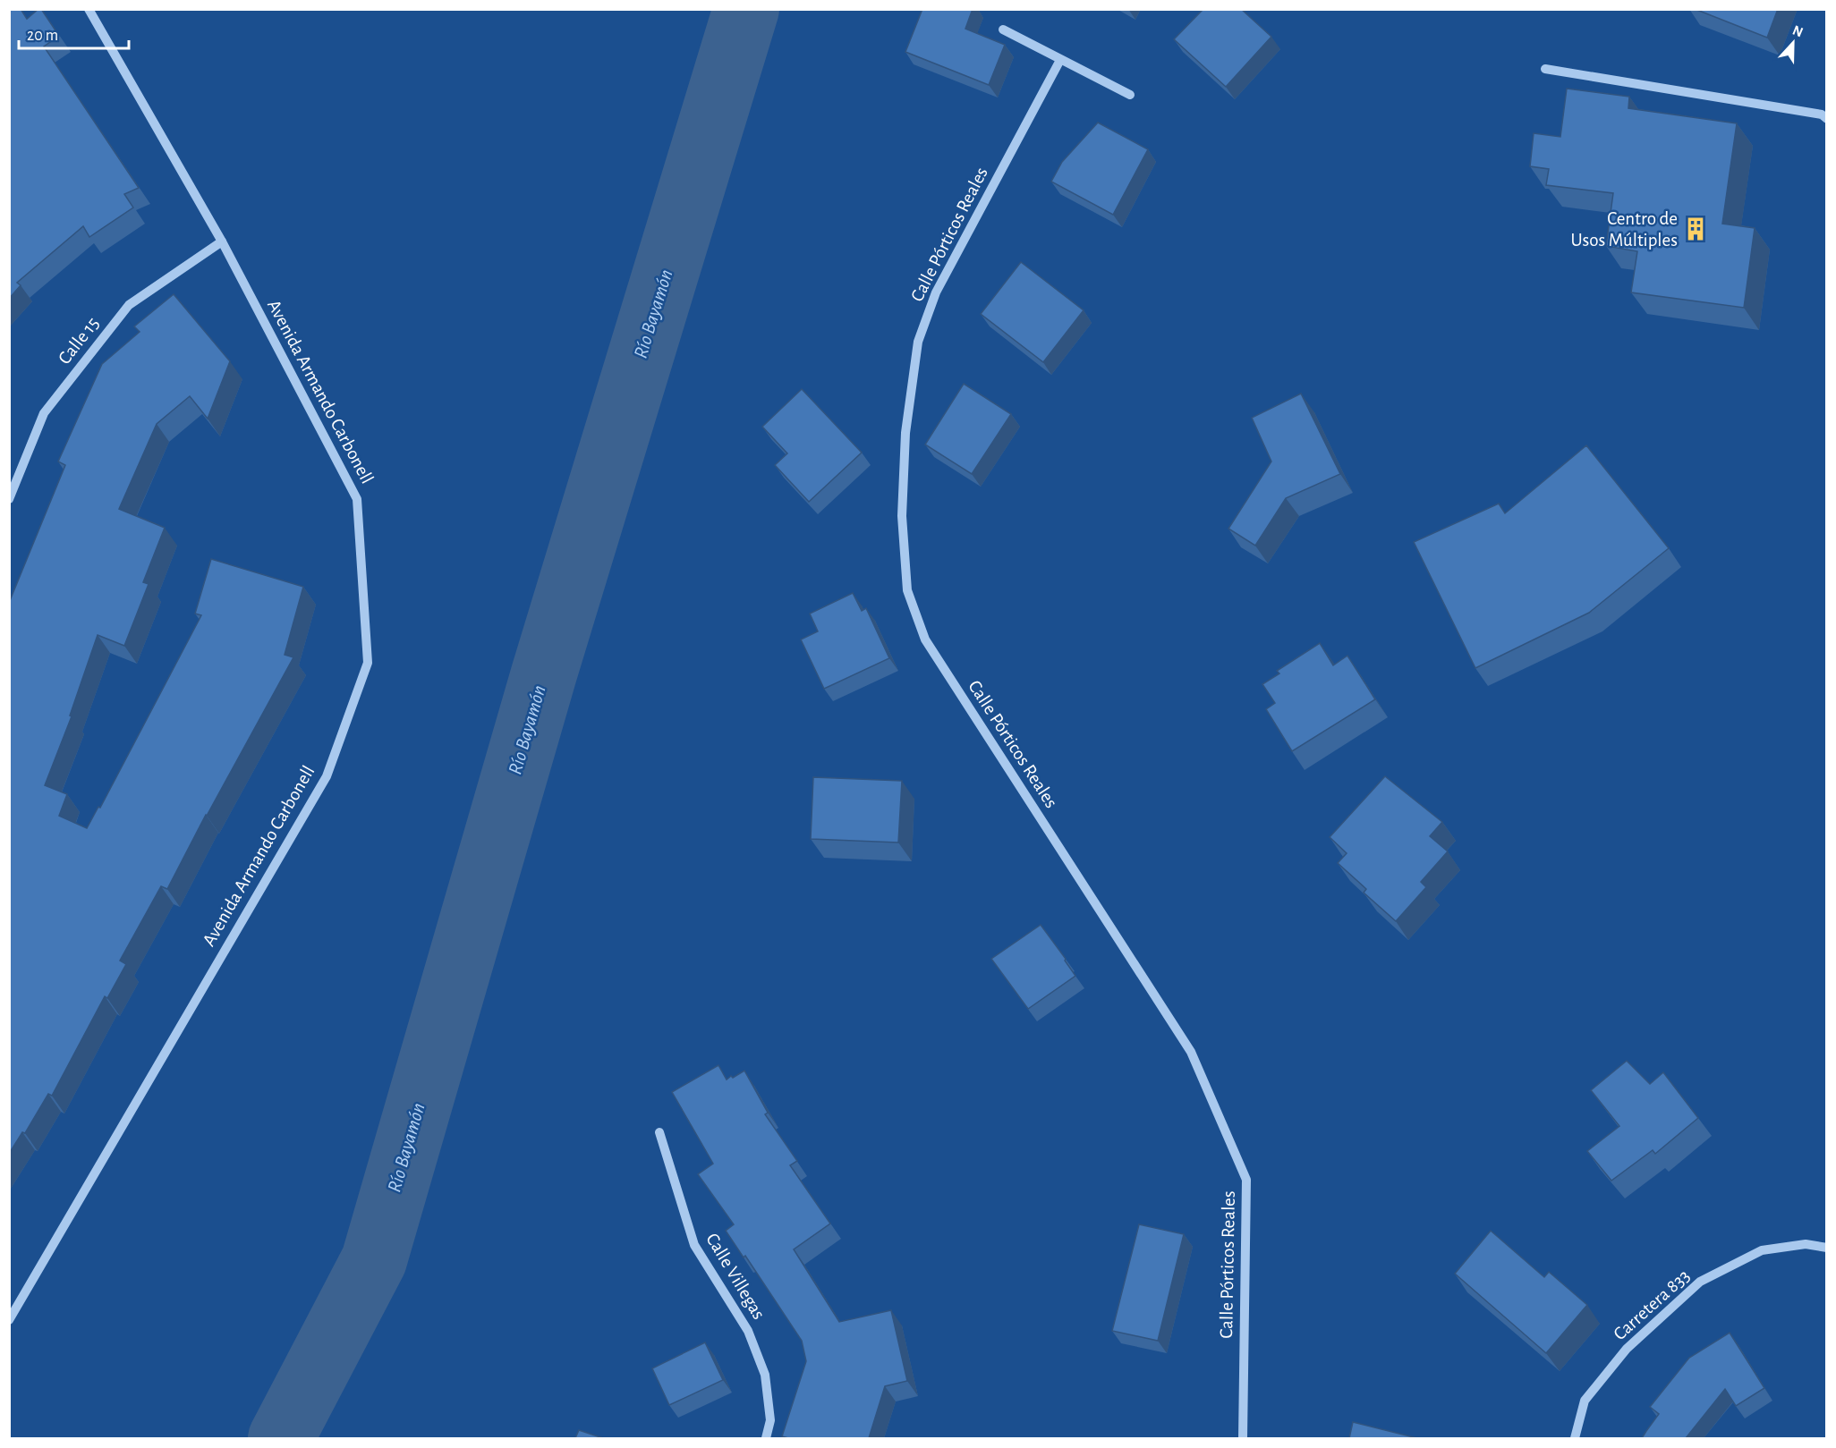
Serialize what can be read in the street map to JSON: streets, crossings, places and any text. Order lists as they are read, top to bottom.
{
  "streets": {
    "street": [
      "Calle Pórticos Reales",
      "Calle 15",
      "Avenida Armando Carbonell",
      "Calle Villegas",
      "Carretera 833"
    ]
  },
  "crossings": [
    ["Calle 15", "Avenida Armando Carbonell"]
  ],
  "water": ["Río Bayamón"],
  "places": {
    "building": ["Centro de Usos Múltiples"]
  },
  "scale_bar": "20 m",
  "north": "top"
}
